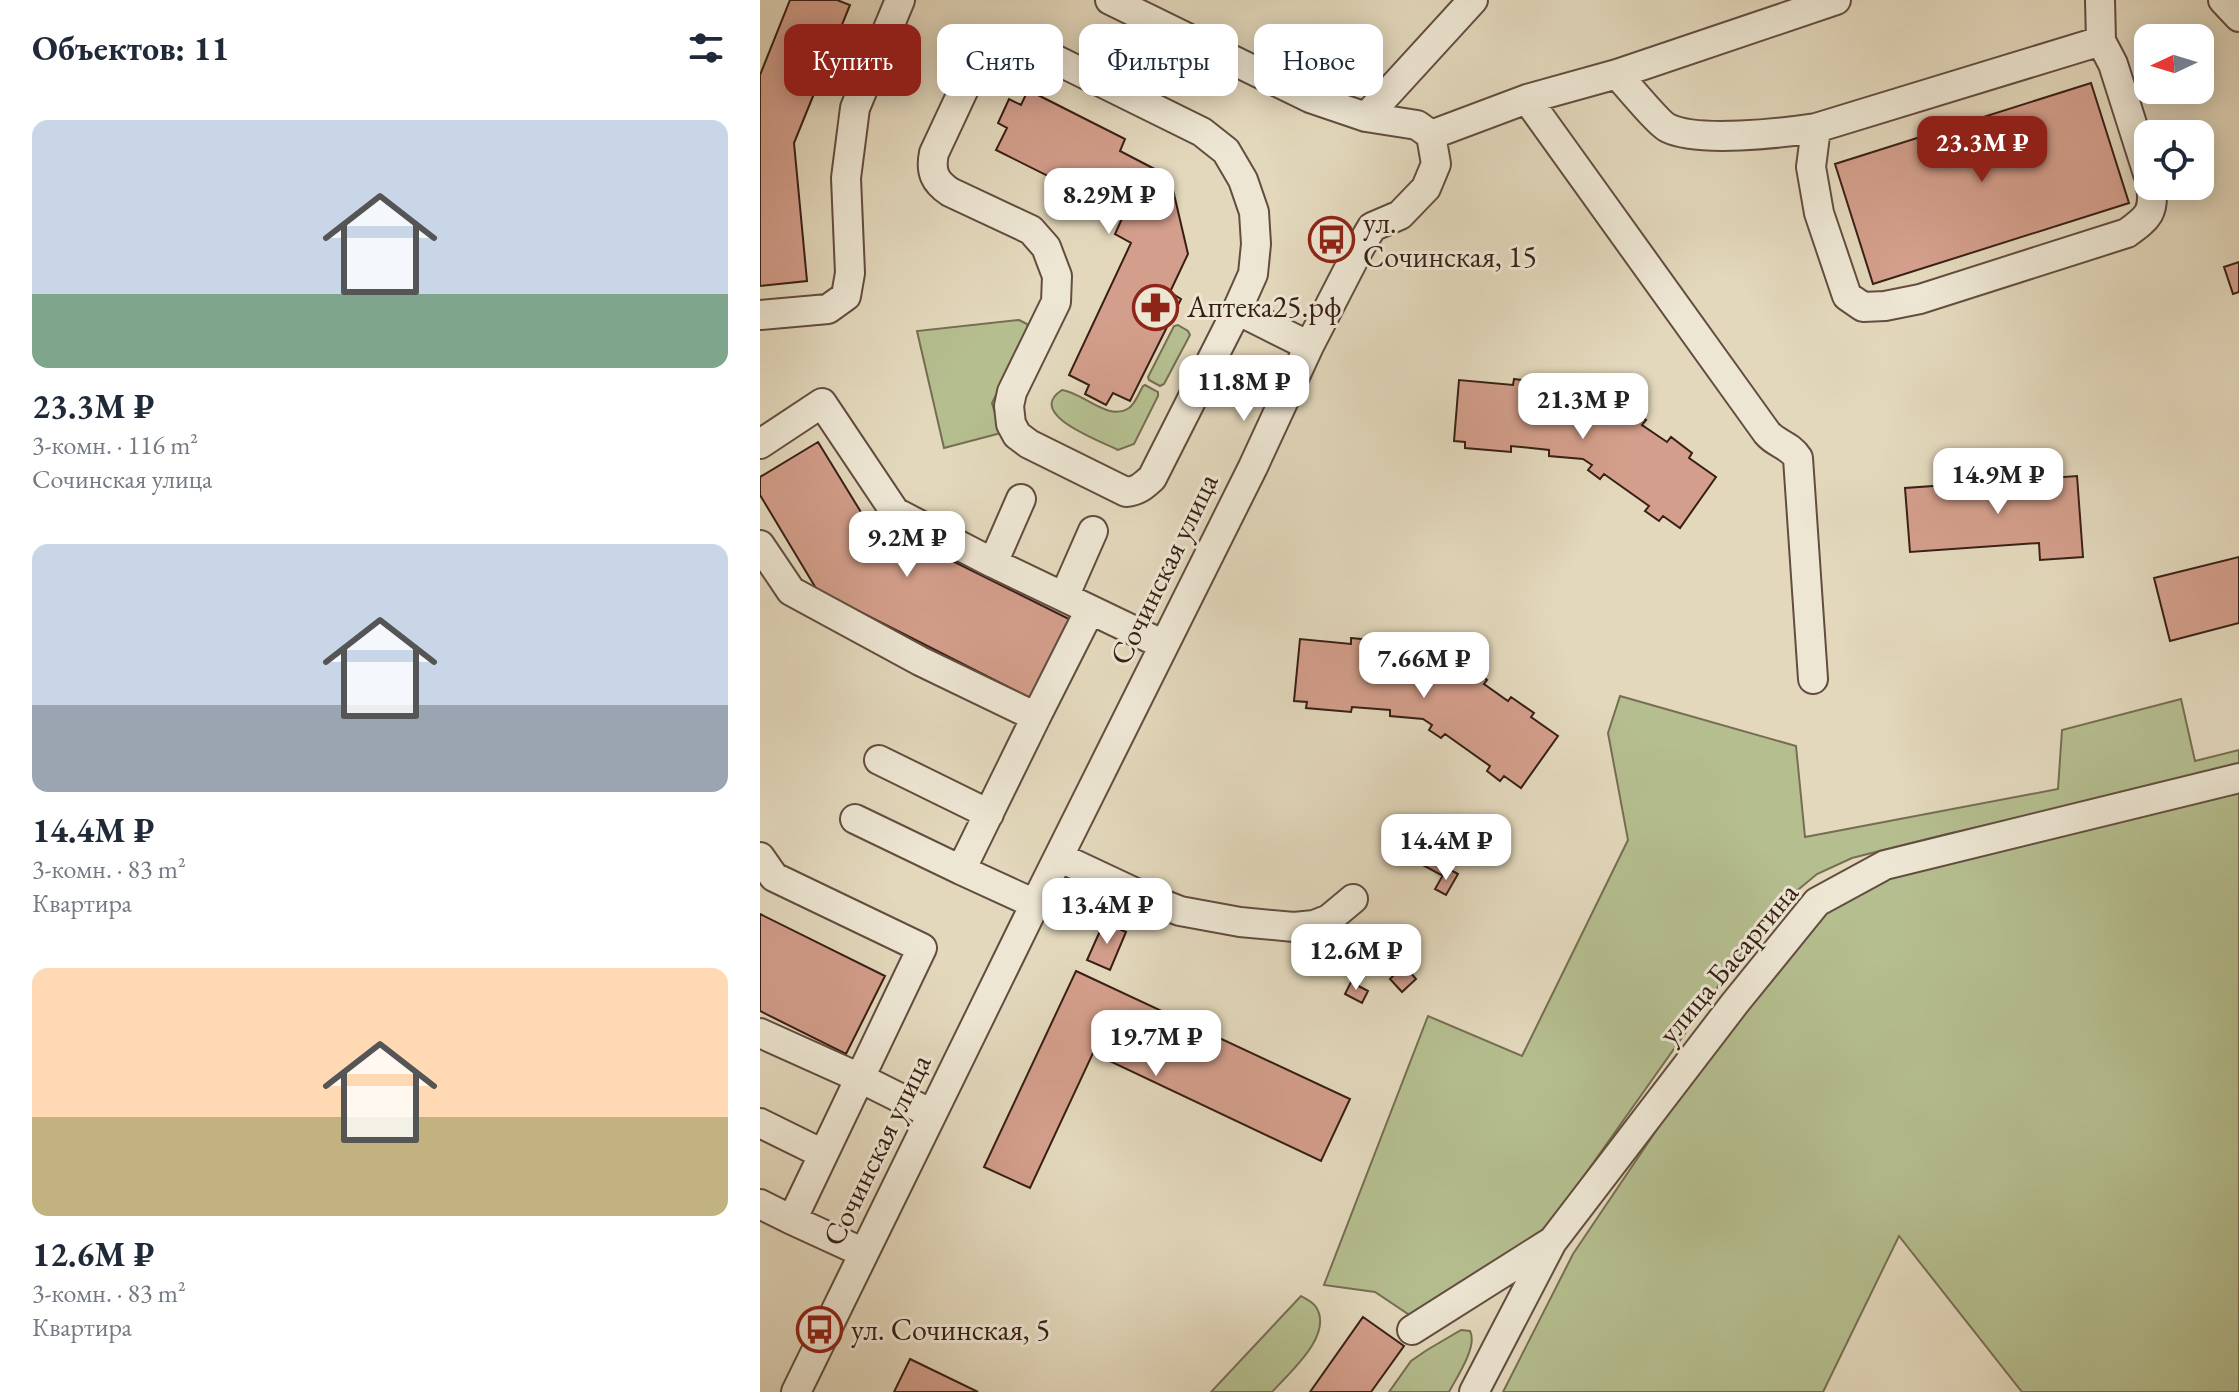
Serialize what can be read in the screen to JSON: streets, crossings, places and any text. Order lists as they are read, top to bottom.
{
  "streets": {
    "street": ["Сочинская улица", "улица Басаргина"]
  },
  "places": {
    "bus stop": ["ул. Сочинская, 15", "ул. Сочинская, 5"],
    "pharmacy": ["Аптека25.рф"]
  },
  "north": "left",
  "page": {
    "heading": "Объектов: 11",
    "chip": [
      "Купить",
      "Снять",
      "Фильтры",
      "Новое"
    ],
    "list": [
      {
        "name": "23.3M ₽",
        "note": "3-комн. · 116 m² · Сочинская улица"
      },
      {
        "name": "14.4M ₽",
        "note": "3-комн. · 83 m² · Квартира"
      },
      {
        "name": "12.6M ₽",
        "note": "3-комн. · 83 m² · Квартира"
      }
    ],
    "price": [
      "23.3M ₽",
      "8.29M ₽",
      "11.8M ₽",
      "21.3M ₽",
      "14.9M ₽",
      "9.2M ₽",
      "7.66M ₽",
      "14.4M ₽",
      "13.4M ₽",
      "12.6M ₽",
      "19.7M ₽"
    ]
  }
}
